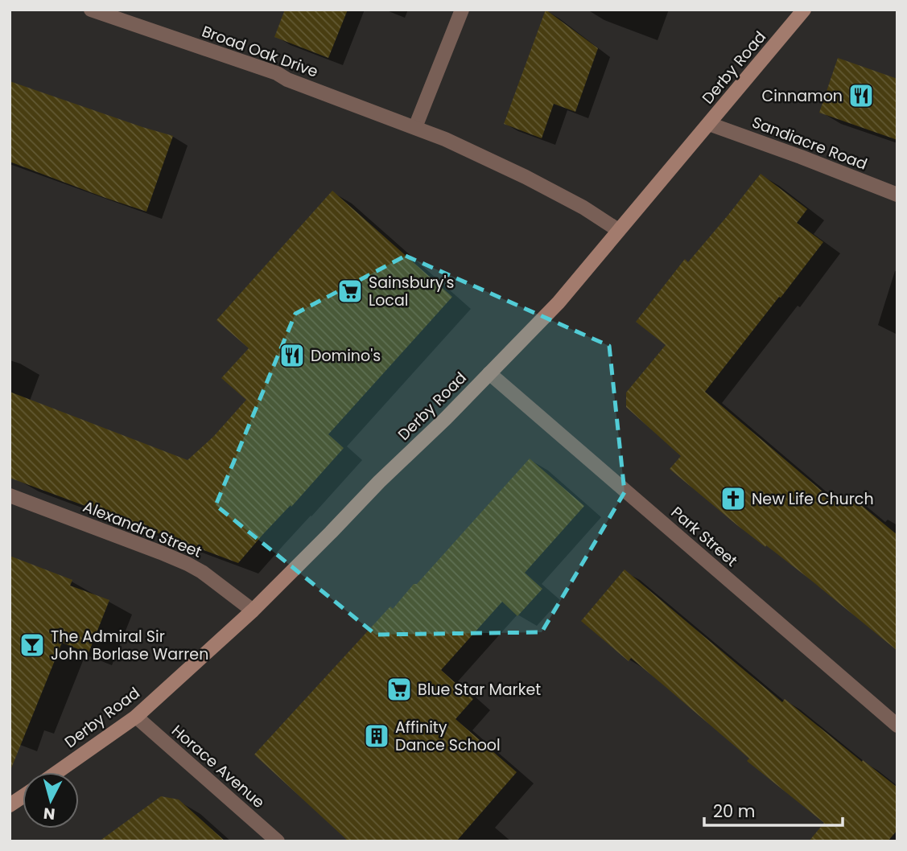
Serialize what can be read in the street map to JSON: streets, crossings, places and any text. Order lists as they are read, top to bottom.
{
  "streets": {
    "main road": ["Derby Road"],
    "street": [
      "Broad Oak Drive",
      "Sandiacre Road",
      "Alexandra Street",
      "Park Street",
      "Horace Avenue"
    ]
  },
  "crossings": [
    ["Broad Oak Drive", "Derby Road"],
    ["Derby Road", "Sandiacre Road"],
    ["Derby Road", "Alexandra Street"],
    ["Derby Road", "Park Street"],
    ["Derby Road", "Horace Avenue"]
  ],
  "places": {
    "restaurant": ["Cinnamon", "Domino's"],
    "supermarket": ["Sainsbury's Local", "Blue Star Market"],
    "church": ["New Life Church"],
    "bar": ["The Admiral Sir John Borlase Warren"],
    "building": ["Affinity Dance School"]
  },
  "scale_bar": "20 m",
  "north": "bottom"
}
